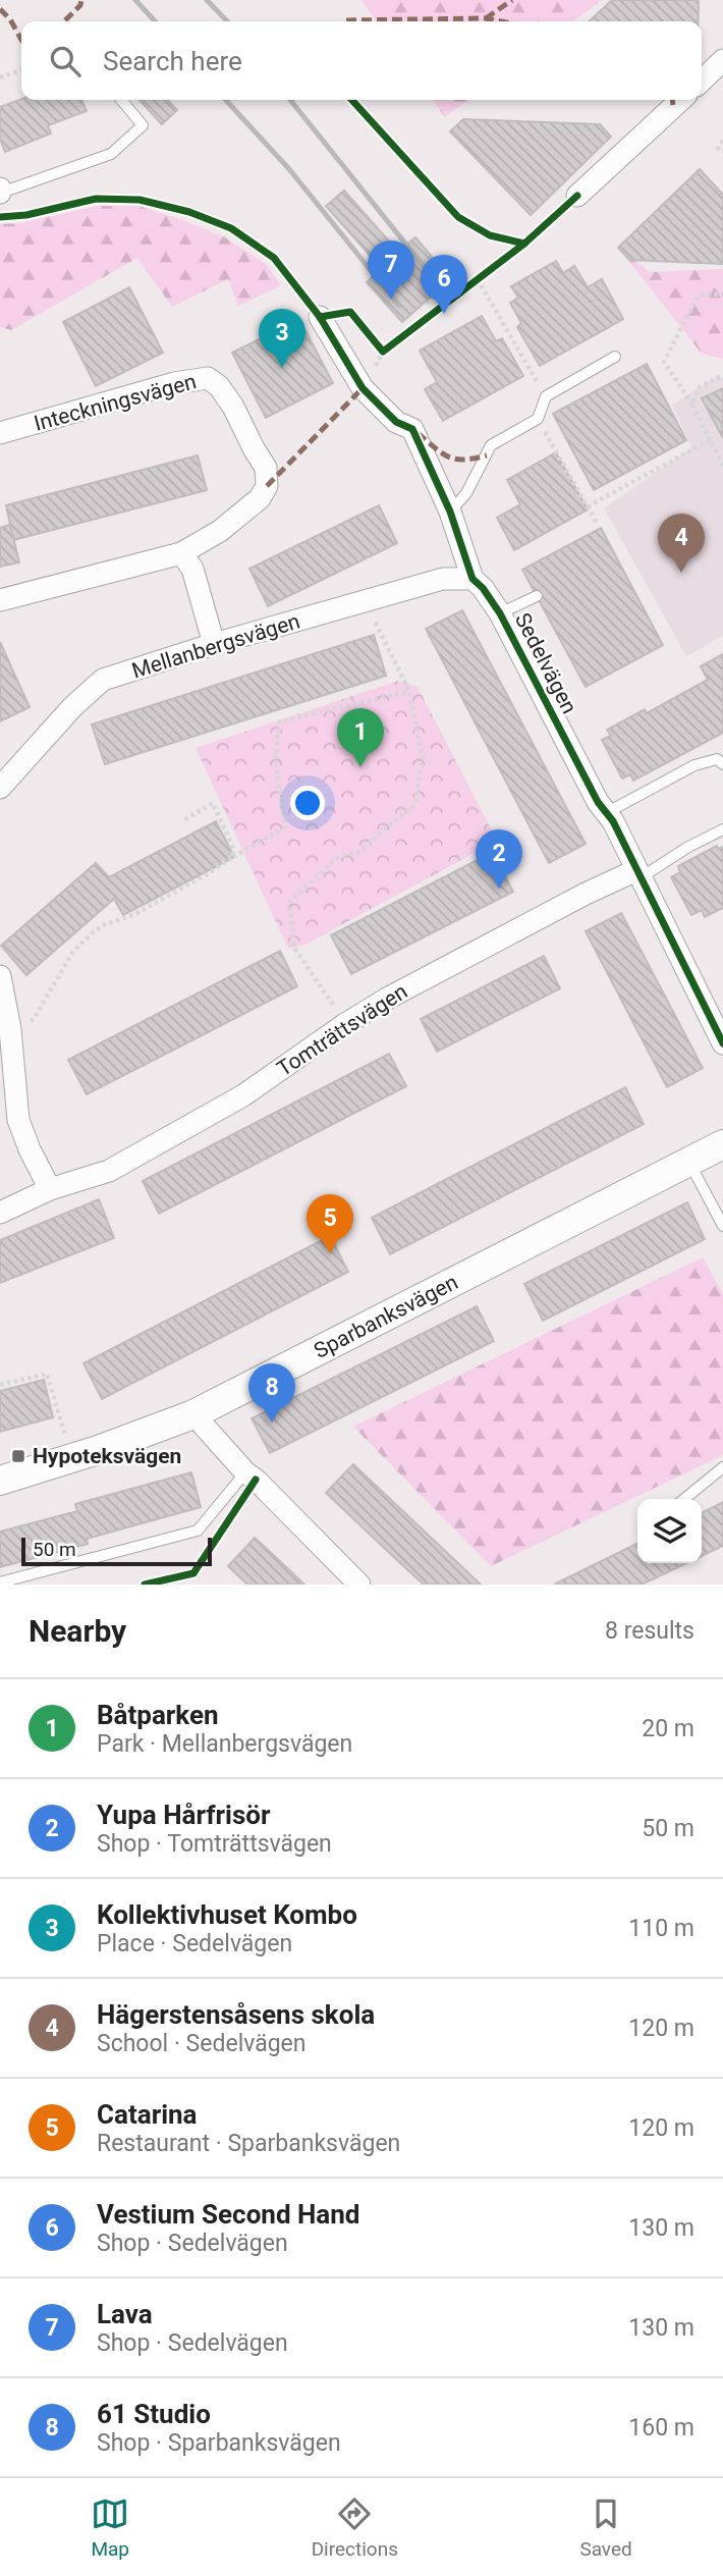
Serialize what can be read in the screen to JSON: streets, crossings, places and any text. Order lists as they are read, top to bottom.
{
  "streets": {
    "street": [
      "Inteckningsvägen",
      "Mellanbergsvägen",
      "Sedelvägen",
      "Tomträttsvägen",
      "Sparbanksvägen"
    ]
  },
  "crossings": [
    ["Mellanbergsvägen", "Sedelvägen"],
    ["Sedelvägen", "Tomträttsvägen"]
  ],
  "places": {
    "transit": ["Hypoteksvägen"]
  },
  "scale_bar": "50 m",
  "page": {
    "search": "Search here",
    "pins": [
      "7",
      "6",
      "3",
      "4",
      "1",
      "2",
      "5",
      "8"
    ],
    "scale": "50 m",
    "heading": ["Nearby", "8 results"],
    "list": [
      {
        "mark": "1",
        "name": "Båtparken",
        "note": "Park · Mellanbergsvägen",
        "value": "20 m"
      },
      {
        "mark": "2",
        "name": "Yupa Hårfrisör",
        "note": "Shop · Tomträttsvägen",
        "value": "50 m"
      },
      {
        "mark": "3",
        "name": "Kollektivhuset Kombo",
        "note": "Place · Sedelvägen",
        "value": "110 m"
      },
      {
        "mark": "4",
        "name": "Hägerstensåsens skola",
        "note": "School · Sedelvägen",
        "value": "120 m"
      },
      {
        "mark": "5",
        "name": "Catarina",
        "note": "Restaurant · Sparbanksvägen",
        "value": "120 m"
      },
      {
        "mark": "6",
        "name": "Vestium Second Hand",
        "note": "Shop · Sedelvägen",
        "value": "130 m"
      },
      {
        "mark": "7",
        "name": "Lava",
        "note": "Shop · Sedelvägen",
        "value": "130 m"
      },
      {
        "mark": "8",
        "name": "61 Studio",
        "note": "Shop · Sparbanksvägen",
        "value": "160 m"
      }
    ],
    "nav": ["Map", "Directions", "Saved"]
  }
}
